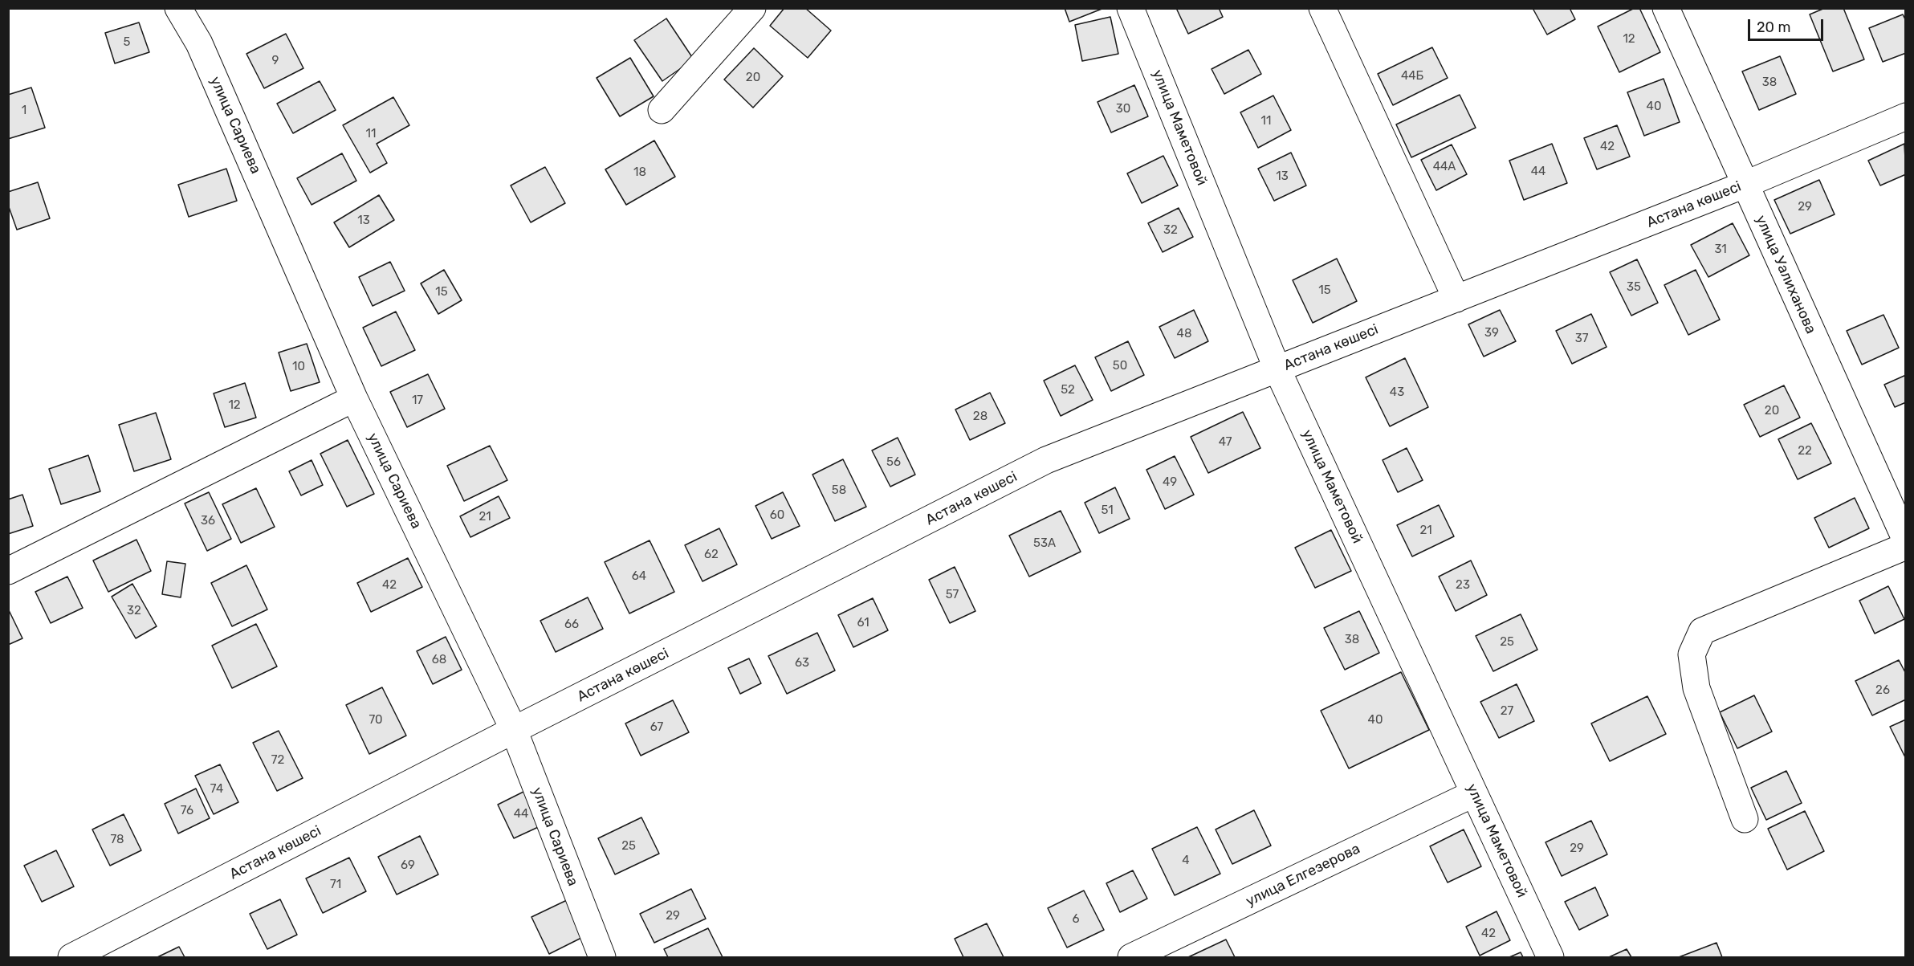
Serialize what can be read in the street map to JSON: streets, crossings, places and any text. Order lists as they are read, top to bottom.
{
  "streets": {
    "street": [
      "улица Сариева",
      "улица Маметовой",
      "Астана көшесі",
      "улица Уалиханова",
      "улица Елгезерова"
    ]
  },
  "crossings": [
    ["улица Сариева", "Астана көшесі"],
    ["улица Маметовой", "Астана көшесі"],
    ["улица Маметовой", "улица Елгезерова"],
    ["Астана көшесі", "улица Уалиханова"]
  ],
  "house_numbers": [
    "12",
    "5",
    "9",
    "44Б",
    "20",
    "38",
    "40",
    "30",
    "1",
    "11",
    "11",
    "42",
    "44А",
    "44",
    "18",
    "13",
    "29",
    "13",
    "32",
    "31",
    "35",
    "15",
    "15",
    "39",
    "48",
    "37",
    "50",
    "10",
    "52",
    "43",
    "17",
    "12",
    "20",
    "28",
    "47",
    "22",
    "56",
    "49",
    "58",
    "51",
    "60",
    "21",
    "36",
    "21",
    "53А",
    "62",
    "64",
    "42",
    "23",
    "57",
    "32",
    "61",
    "66",
    "38",
    "25",
    "68",
    "63",
    "26",
    "27",
    "70",
    "40",
    "67",
    "72",
    "74",
    "76",
    "44",
    "78",
    "25",
    "29",
    "4",
    "69",
    "71",
    "29",
    "6",
    "42"
  ],
  "scale_bar": "20 m"
}
